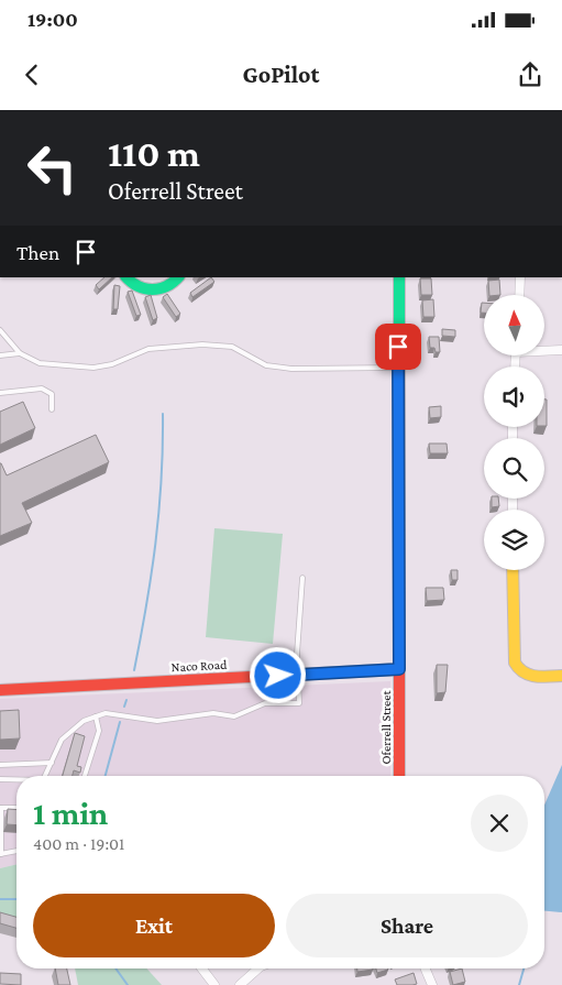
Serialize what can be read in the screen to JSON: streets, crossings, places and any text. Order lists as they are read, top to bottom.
{
  "streets": {
    "street": ["Naco Road", "Oferrell Street"]
  },
  "crossings": [
    ["Naco Road", "Oferrell Street"]
  ],
  "north": "top",
  "page": {
    "status": "19:00",
    "header": "GoPilot",
    "turn": ["110 m", "Oferrell Street"],
    "then": "Then",
    "heading": ["1 min", "400 m · 19:01"],
    "buttons": ["Exit", "Share"]
  }
}
